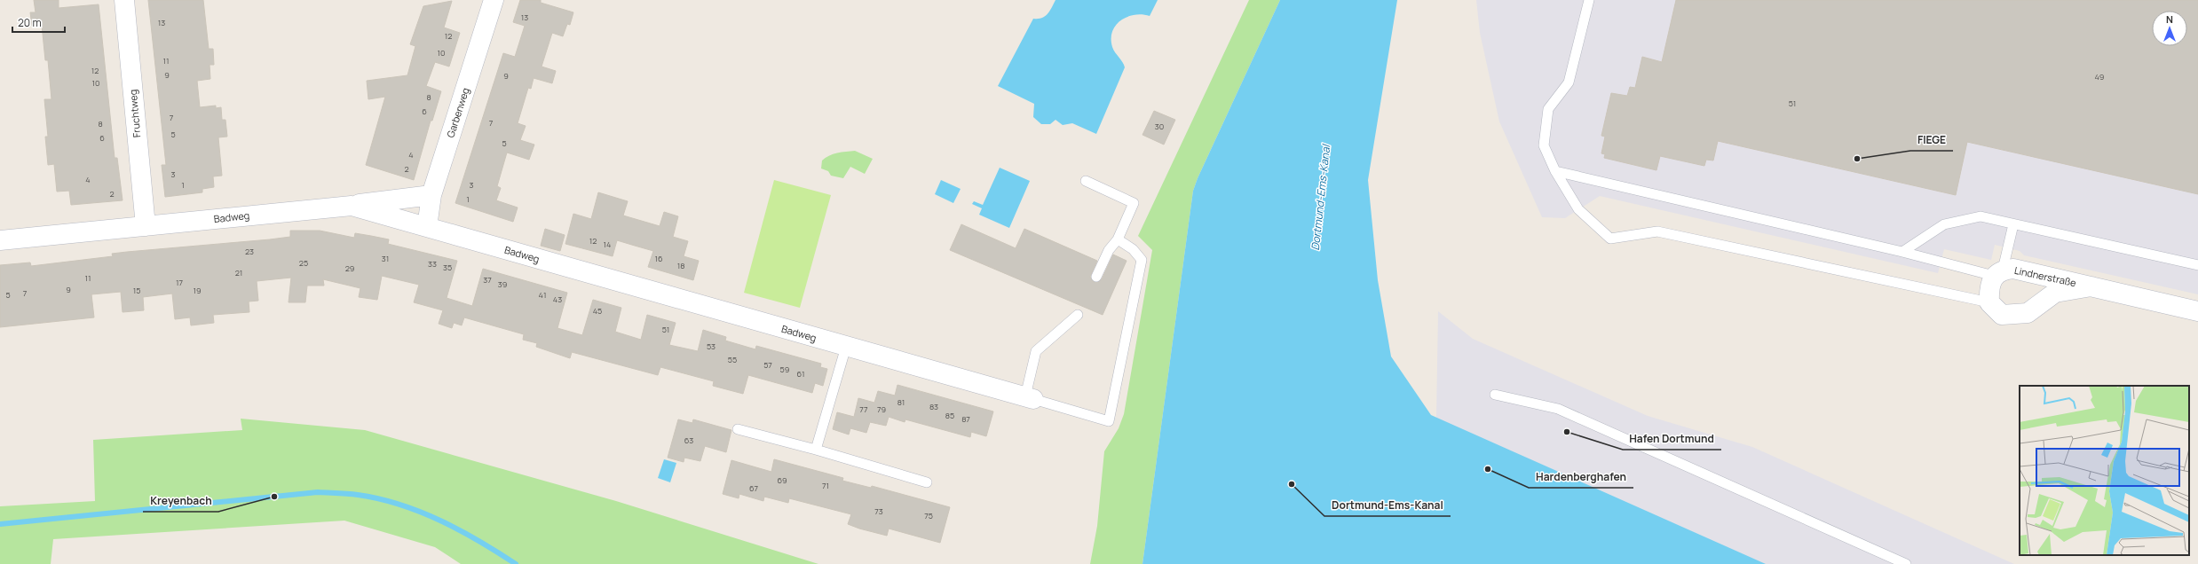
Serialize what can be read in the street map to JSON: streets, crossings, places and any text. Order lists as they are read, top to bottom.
{
  "streets": {
    "street": [
      "Garbenweg",
      "Fruchtweg",
      "Badweg",
      "Lindnerstraße"
    ]
  },
  "crossings": [
    ["Garbenweg", "Badweg"],
    ["Fruchtweg", "Badweg"]
  ],
  "water": ["Dortmund-Ems-Kanal"],
  "places": [
    "FIEGE",
    "Hafen Dortmund",
    "Hardenberghafen",
    "Dortmund-Ems-Kanal",
    "Kreyenbach"
  ],
  "house_numbers": [
    "13",
    "13",
    "12",
    "10",
    "11",
    "12",
    "9",
    "9",
    "49",
    "10",
    "8",
    "51",
    "6",
    "7",
    "7",
    "8",
    "30",
    "5",
    "6",
    "5",
    "4",
    "2",
    "3",
    "4",
    "1",
    "3",
    "2",
    "1",
    "12",
    "14",
    "23",
    "31",
    "16",
    "25",
    "33",
    "18",
    "35",
    "29",
    "21",
    "11",
    "37",
    "17",
    "39",
    "9",
    "15",
    "19",
    "7",
    "5",
    "41",
    "43",
    "45",
    "51",
    "53",
    "55",
    "57",
    "59",
    "61",
    "81",
    "83",
    "77",
    "79",
    "85",
    "87",
    "63",
    "69",
    "71",
    "67",
    "73",
    "75"
  ],
  "scale_bar": "20 m",
  "north": "top"
}
